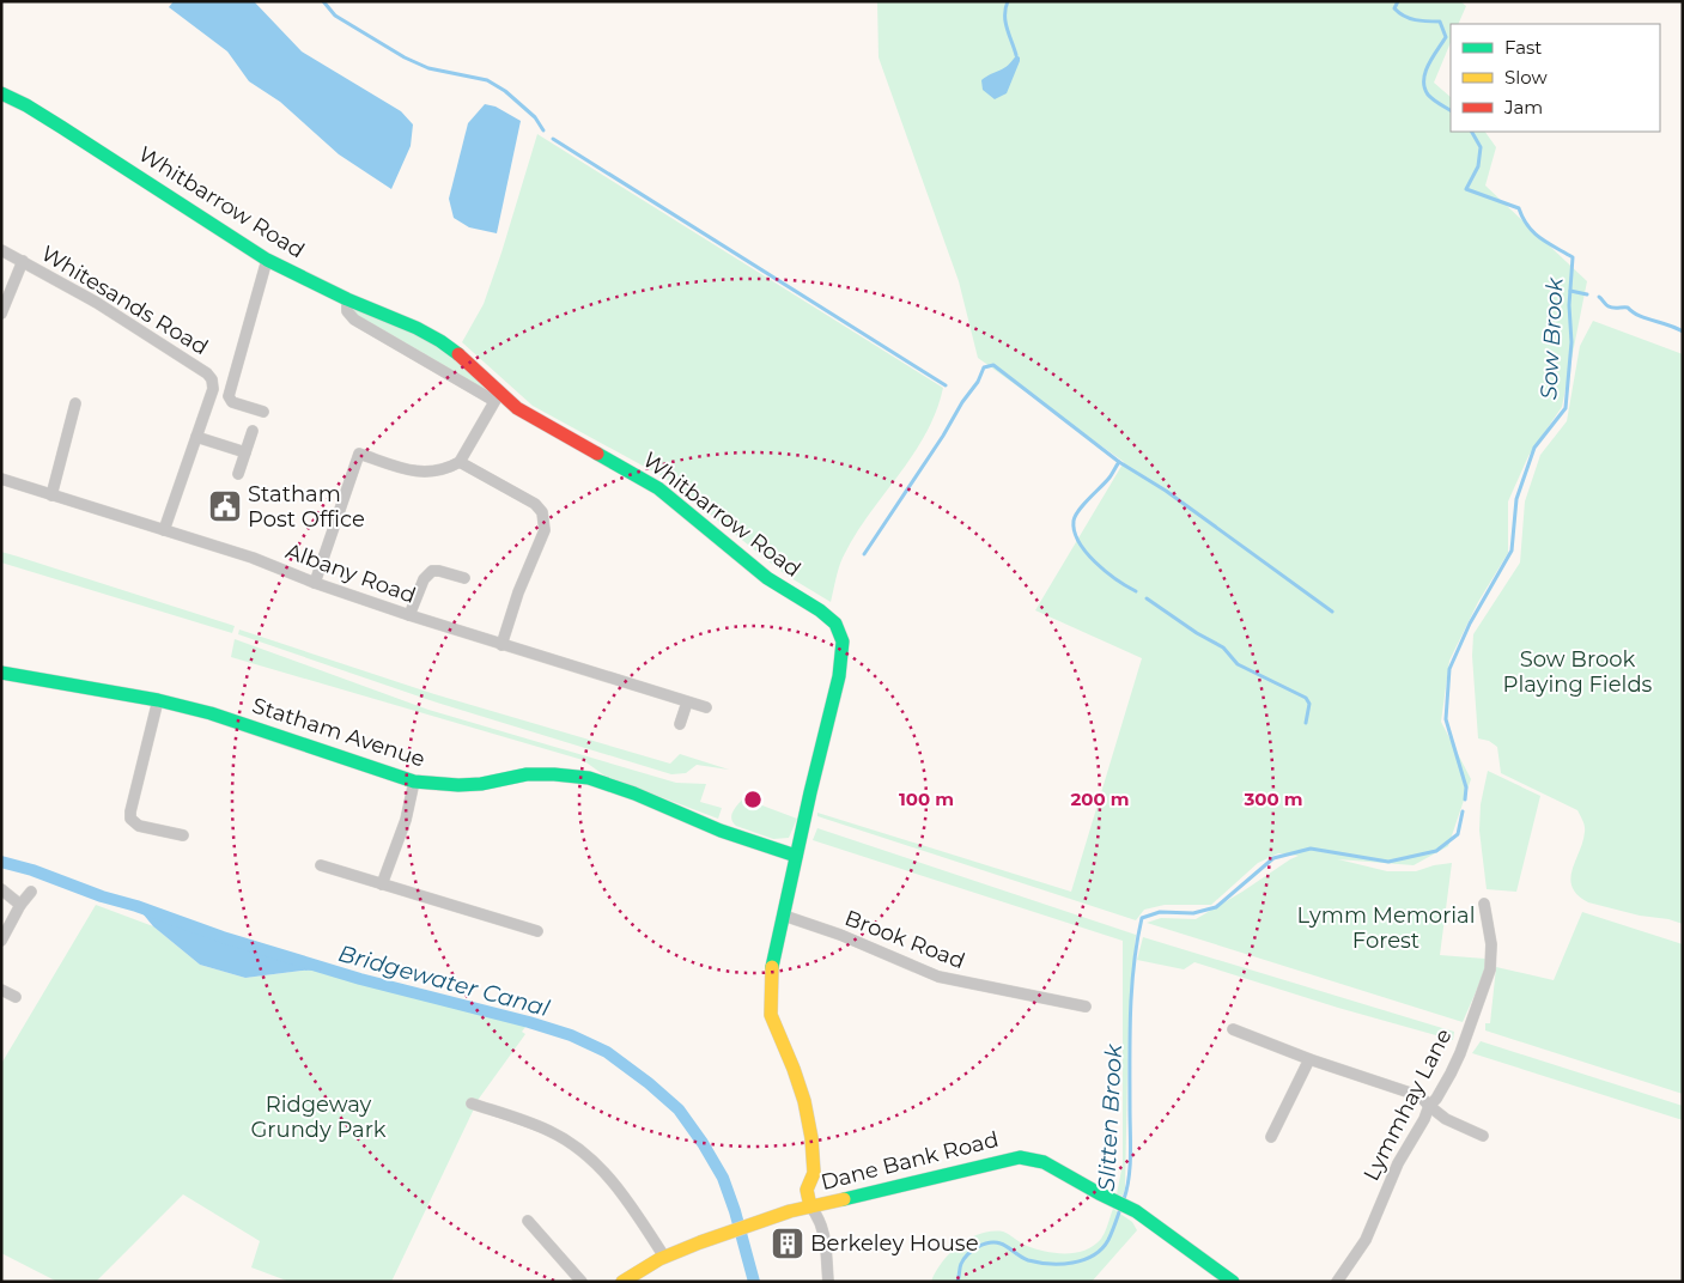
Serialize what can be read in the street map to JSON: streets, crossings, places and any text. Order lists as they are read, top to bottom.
{
  "streets": {
    "street": [
      "Whitbarrow Road",
      "Whitesands Road",
      "Albany Road",
      "Statham Avenue",
      "Brook Road",
      "Lymmhay Lane",
      "Dane Bank Road"
    ]
  },
  "crossings": [
    ["Whitbarrow Road", "Statham Avenue"],
    ["Whitbarrow Road", "Brook Road"],
    ["Whitbarrow Road", "Dane Bank Road"],
    ["Whitesands Road", "Albany Road"]
  ],
  "water": ["Sow Brook", "Bridgewater Canal", "Slitten Brook"],
  "parks": ["Sow Brook Playing Fields", "Lymm Memorial Forest", "Ridgeway Grundy Park"],
  "places": {
    "public building": ["Statham Post Office"],
    "building": ["Berkeley House"]
  },
  "legend": ["Fast", "Slow", "Jam"],
  "rings": ["100 m", "200 m", "300 m"]
}
